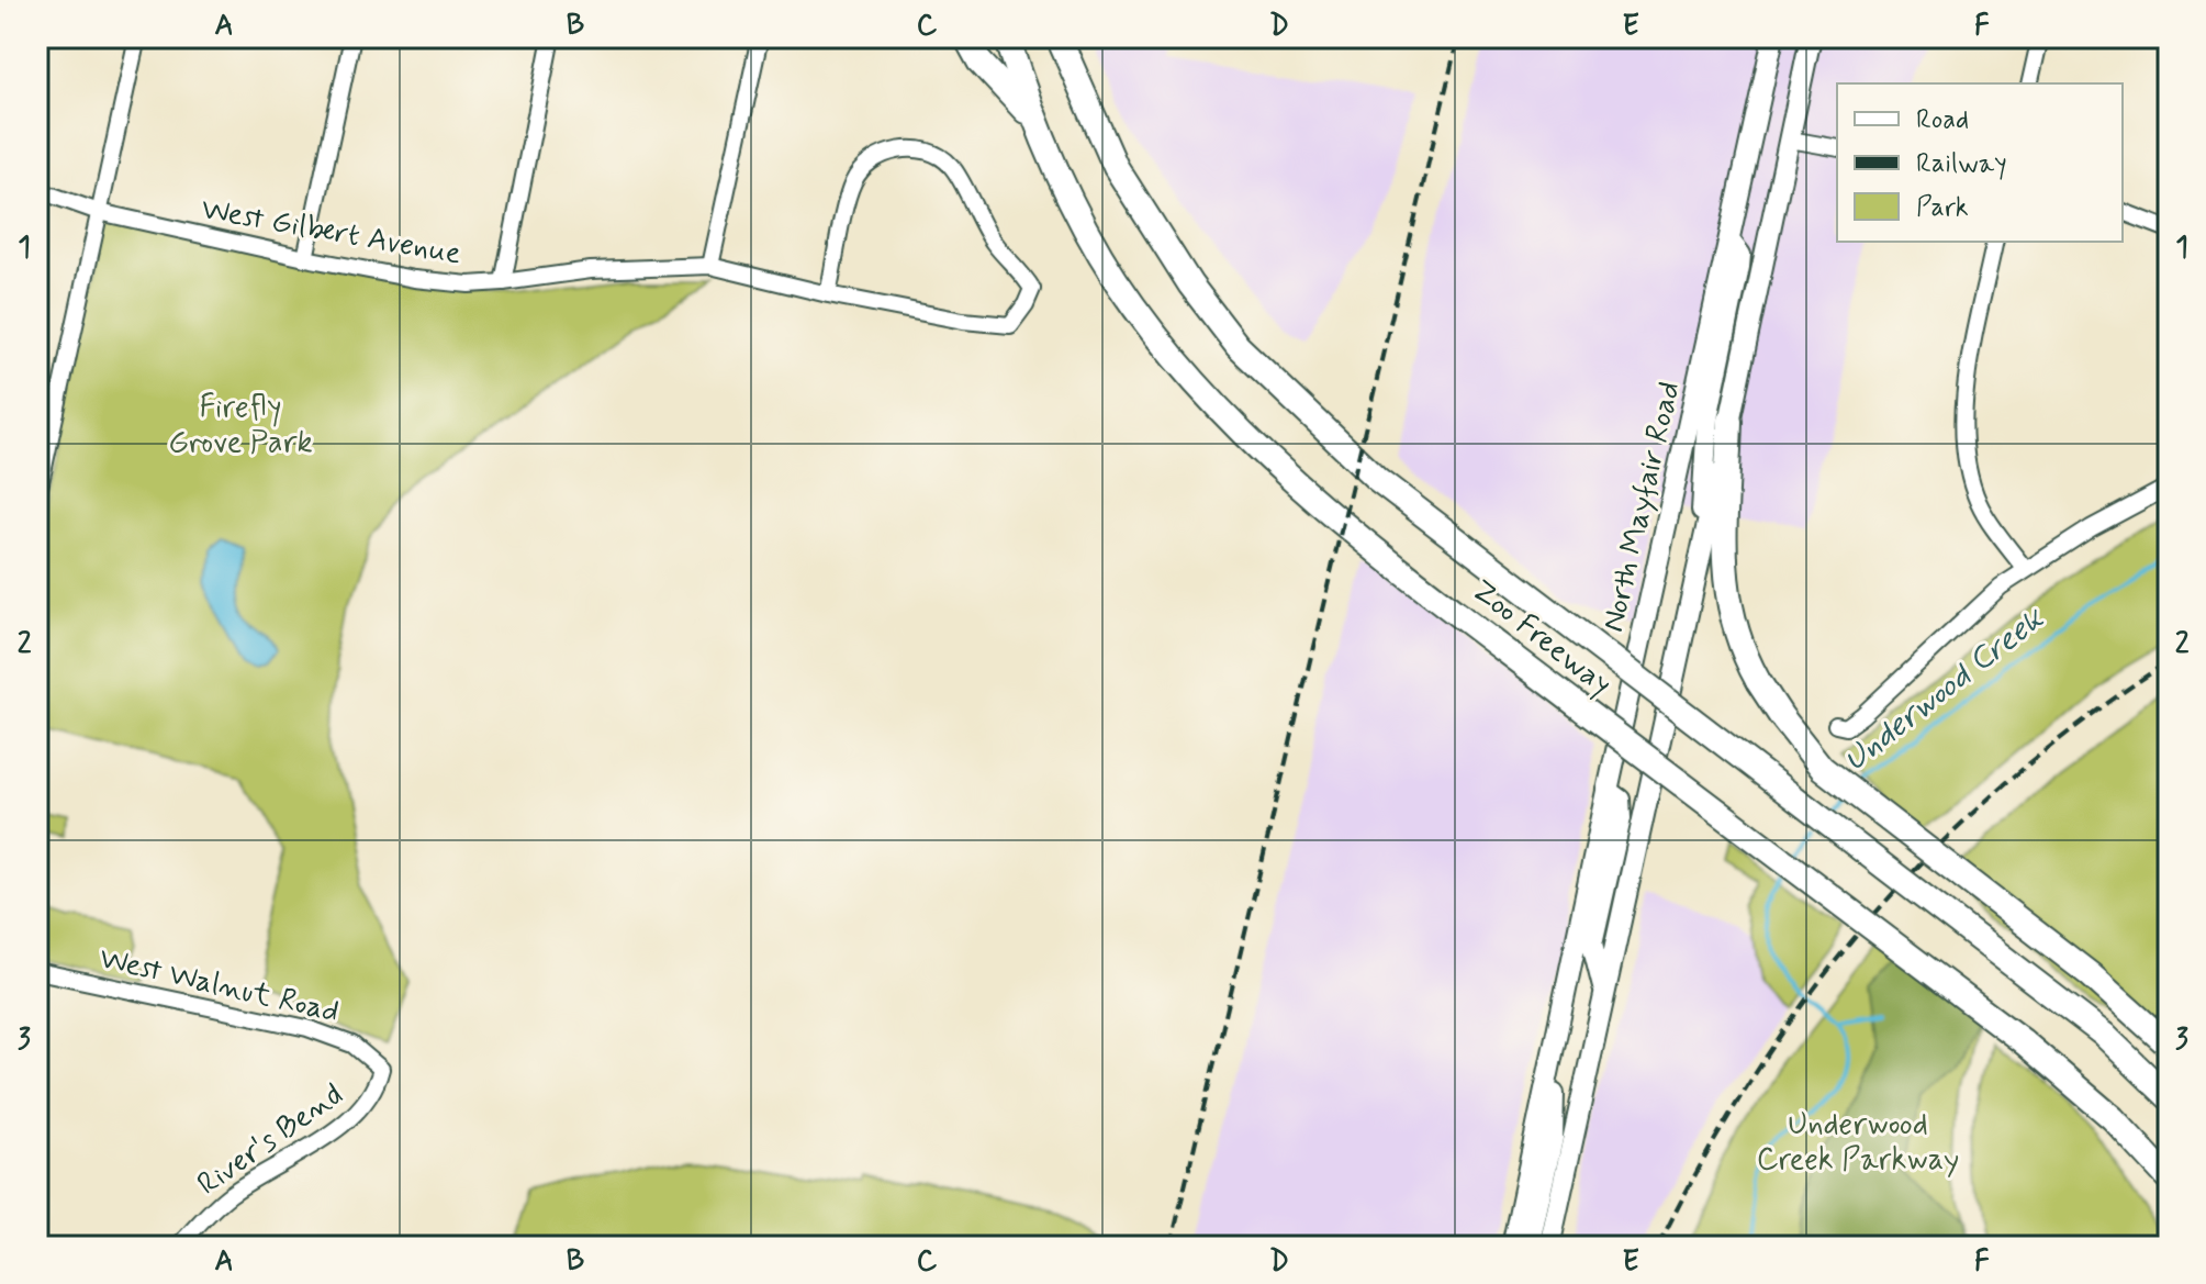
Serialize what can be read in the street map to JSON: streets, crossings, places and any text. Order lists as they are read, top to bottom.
{
  "streets": {
    "highway": ["Zoo Freeway"],
    "main road": ["North Mayfair Road"],
    "street": ["West Gilbert Avenue", "West Walnut Road", "River's Bend"]
  },
  "crossings": [
    ["West Walnut Road", "River's Bend"]
  ],
  "water": ["Underwood Creek"],
  "parks": ["Firefly Grove Park", "Underwood Creek Parkway"],
  "legend": ["Road", "Railway", "Park"],
  "grid": {
    "columns": [
      "A",
      "B",
      "C",
      "D",
      "E",
      "F"
    ],
    "rows": ["1", "2", "3"]
  }
}
